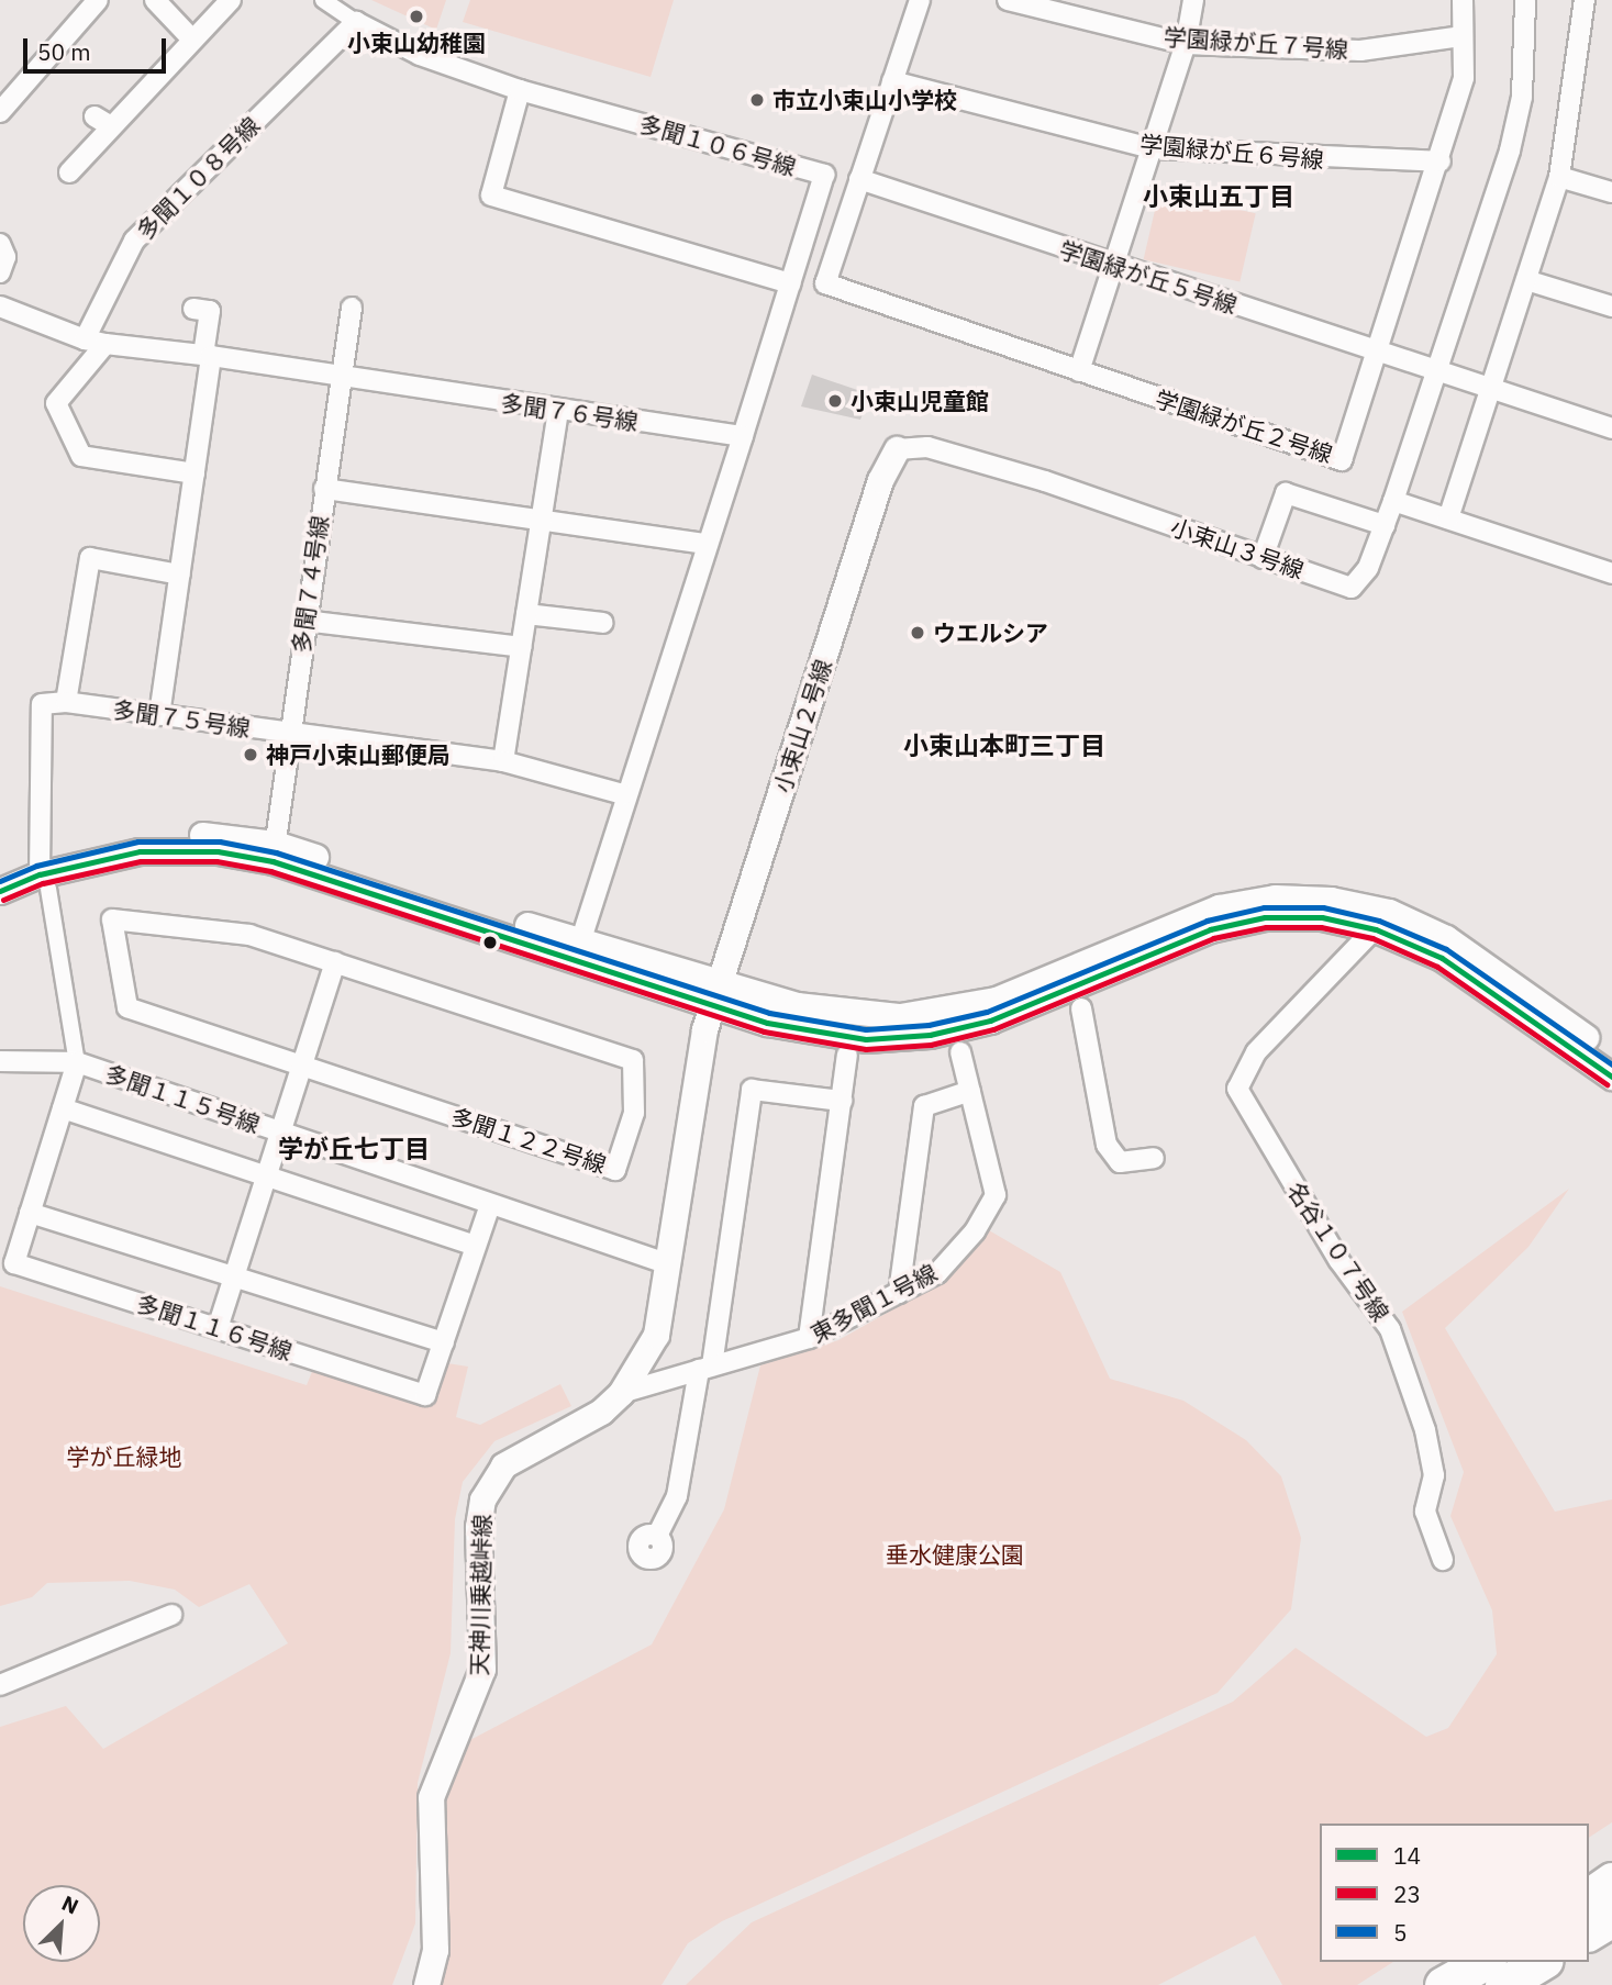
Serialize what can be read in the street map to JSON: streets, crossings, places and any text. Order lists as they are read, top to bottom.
{
  "streets": {
    "street": [
      "学園緑が丘７号線",
      "多聞１０６号線",
      "学園緑が丘６号線",
      "多聞１０８号線",
      "学園緑が丘５号線",
      "多聞７６号線",
      "学園緑が丘２号線",
      "小束山３号線",
      "多聞７４号線",
      "多聞７５号線",
      "小束山２号線",
      "多聞１１５号線",
      "多聞１２２号線",
      "名谷１０７号線",
      "東多聞１号線",
      "多聞１１６号線",
      "天神川乗越峠線"
    ]
  },
  "crossings": [
    ["学園緑が丘７号線", "学園緑が丘２号線"],
    ["多聞１０６号線", "多聞１０８号線"],
    ["多聞１０６号線", "多聞７６号線"],
    ["学園緑が丘６号線", "学園緑が丘２号線"],
    ["学園緑が丘５号線", "学園緑が丘２号線"],
    ["学園緑が丘５号線", "小束山３号線"],
    ["多聞７６号線", "多聞７４号線"],
    ["小束山３号線", "小束山２号線"],
    ["多聞７４号線", "多聞７５号線"],
    ["小束山２号線", "天神川乗越峠線"],
    ["多聞１１５号線", "多聞１１６号線"],
    ["多聞１１５号線", "天神川乗越峠線"],
    ["東多聞１号線", "天神川乗越峠線"]
  ],
  "districts": ["小束山五丁目", "小束山本町三丁目", "学が丘七丁目"],
  "parks": ["学が丘緑地", "垂水健康公園"],
  "places": [
    "小束山幼稚園",
    "市立小束山小学校",
    "小束山児童館",
    "ウエルシア",
    "神戸小束山郵便局"
  ],
  "lines": ["transit line 5", "transit line 14", "transit line 23"],
  "legend": ["14", "23", "5"],
  "scale_bar": "50 m",
  "north": "top right"
}
